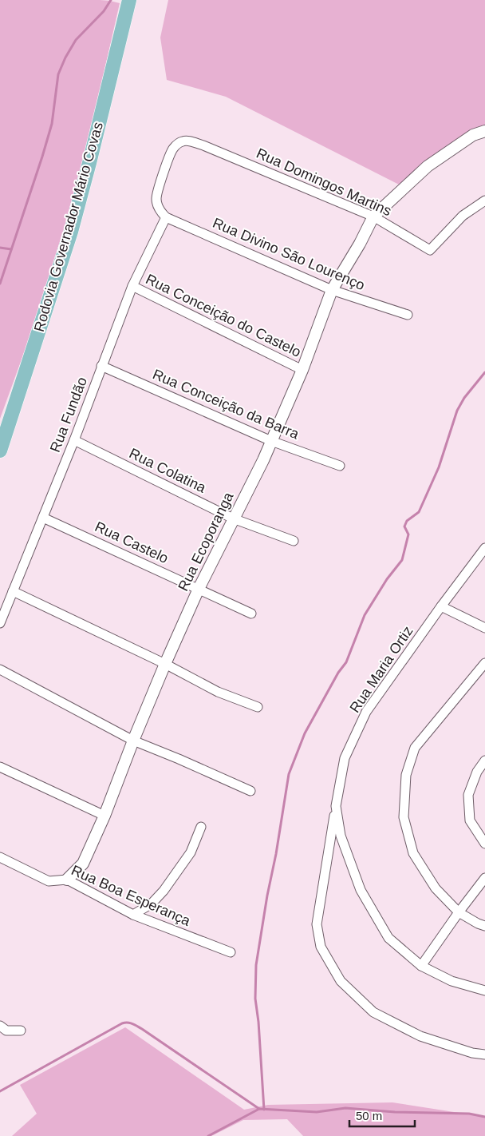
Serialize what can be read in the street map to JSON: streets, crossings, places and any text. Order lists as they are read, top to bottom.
{
  "streets": {
    "main road": ["Rodovia Governador Mário Covas"],
    "street": [
      "Rua Domingos Martins",
      "Rua Divino São Lourenço",
      "Rua Conceição do Castelo",
      "Rua Conceição da Barra",
      "Rua Fundão",
      "Rua Colatina",
      "Rua Ecoporanga",
      "Rua Castelo",
      "Rua Maria Ortiz",
      "Rua Boa Esperança"
    ]
  },
  "crossings": [
    ["Rua Domingos Martins", "Rua Divino São Lourenço"],
    ["Rua Domingos Martins", "Rua Fundão"],
    ["Rua Domingos Martins", "Rua Ecoporanga"],
    ["Rua Divino São Lourenço", "Rua Fundão"],
    ["Rua Divino São Lourenço", "Rua Ecoporanga"],
    ["Rua Conceição do Castelo", "Rua Fundão"],
    ["Rua Conceição do Castelo", "Rua Ecoporanga"],
    ["Rua Conceição da Barra", "Rua Fundão"],
    ["Rua Conceição da Barra", "Rua Ecoporanga"],
    ["Rua Fundão", "Rua Colatina"],
    ["Rua Fundão", "Rua Castelo"],
    ["Rua Colatina", "Rua Ecoporanga"],
    ["Rua Ecoporanga", "Rua Castelo"],
    ["Rua Ecoporanga", "Rua Boa Esperança"]
  ],
  "scale_bar": "50 m"
}
